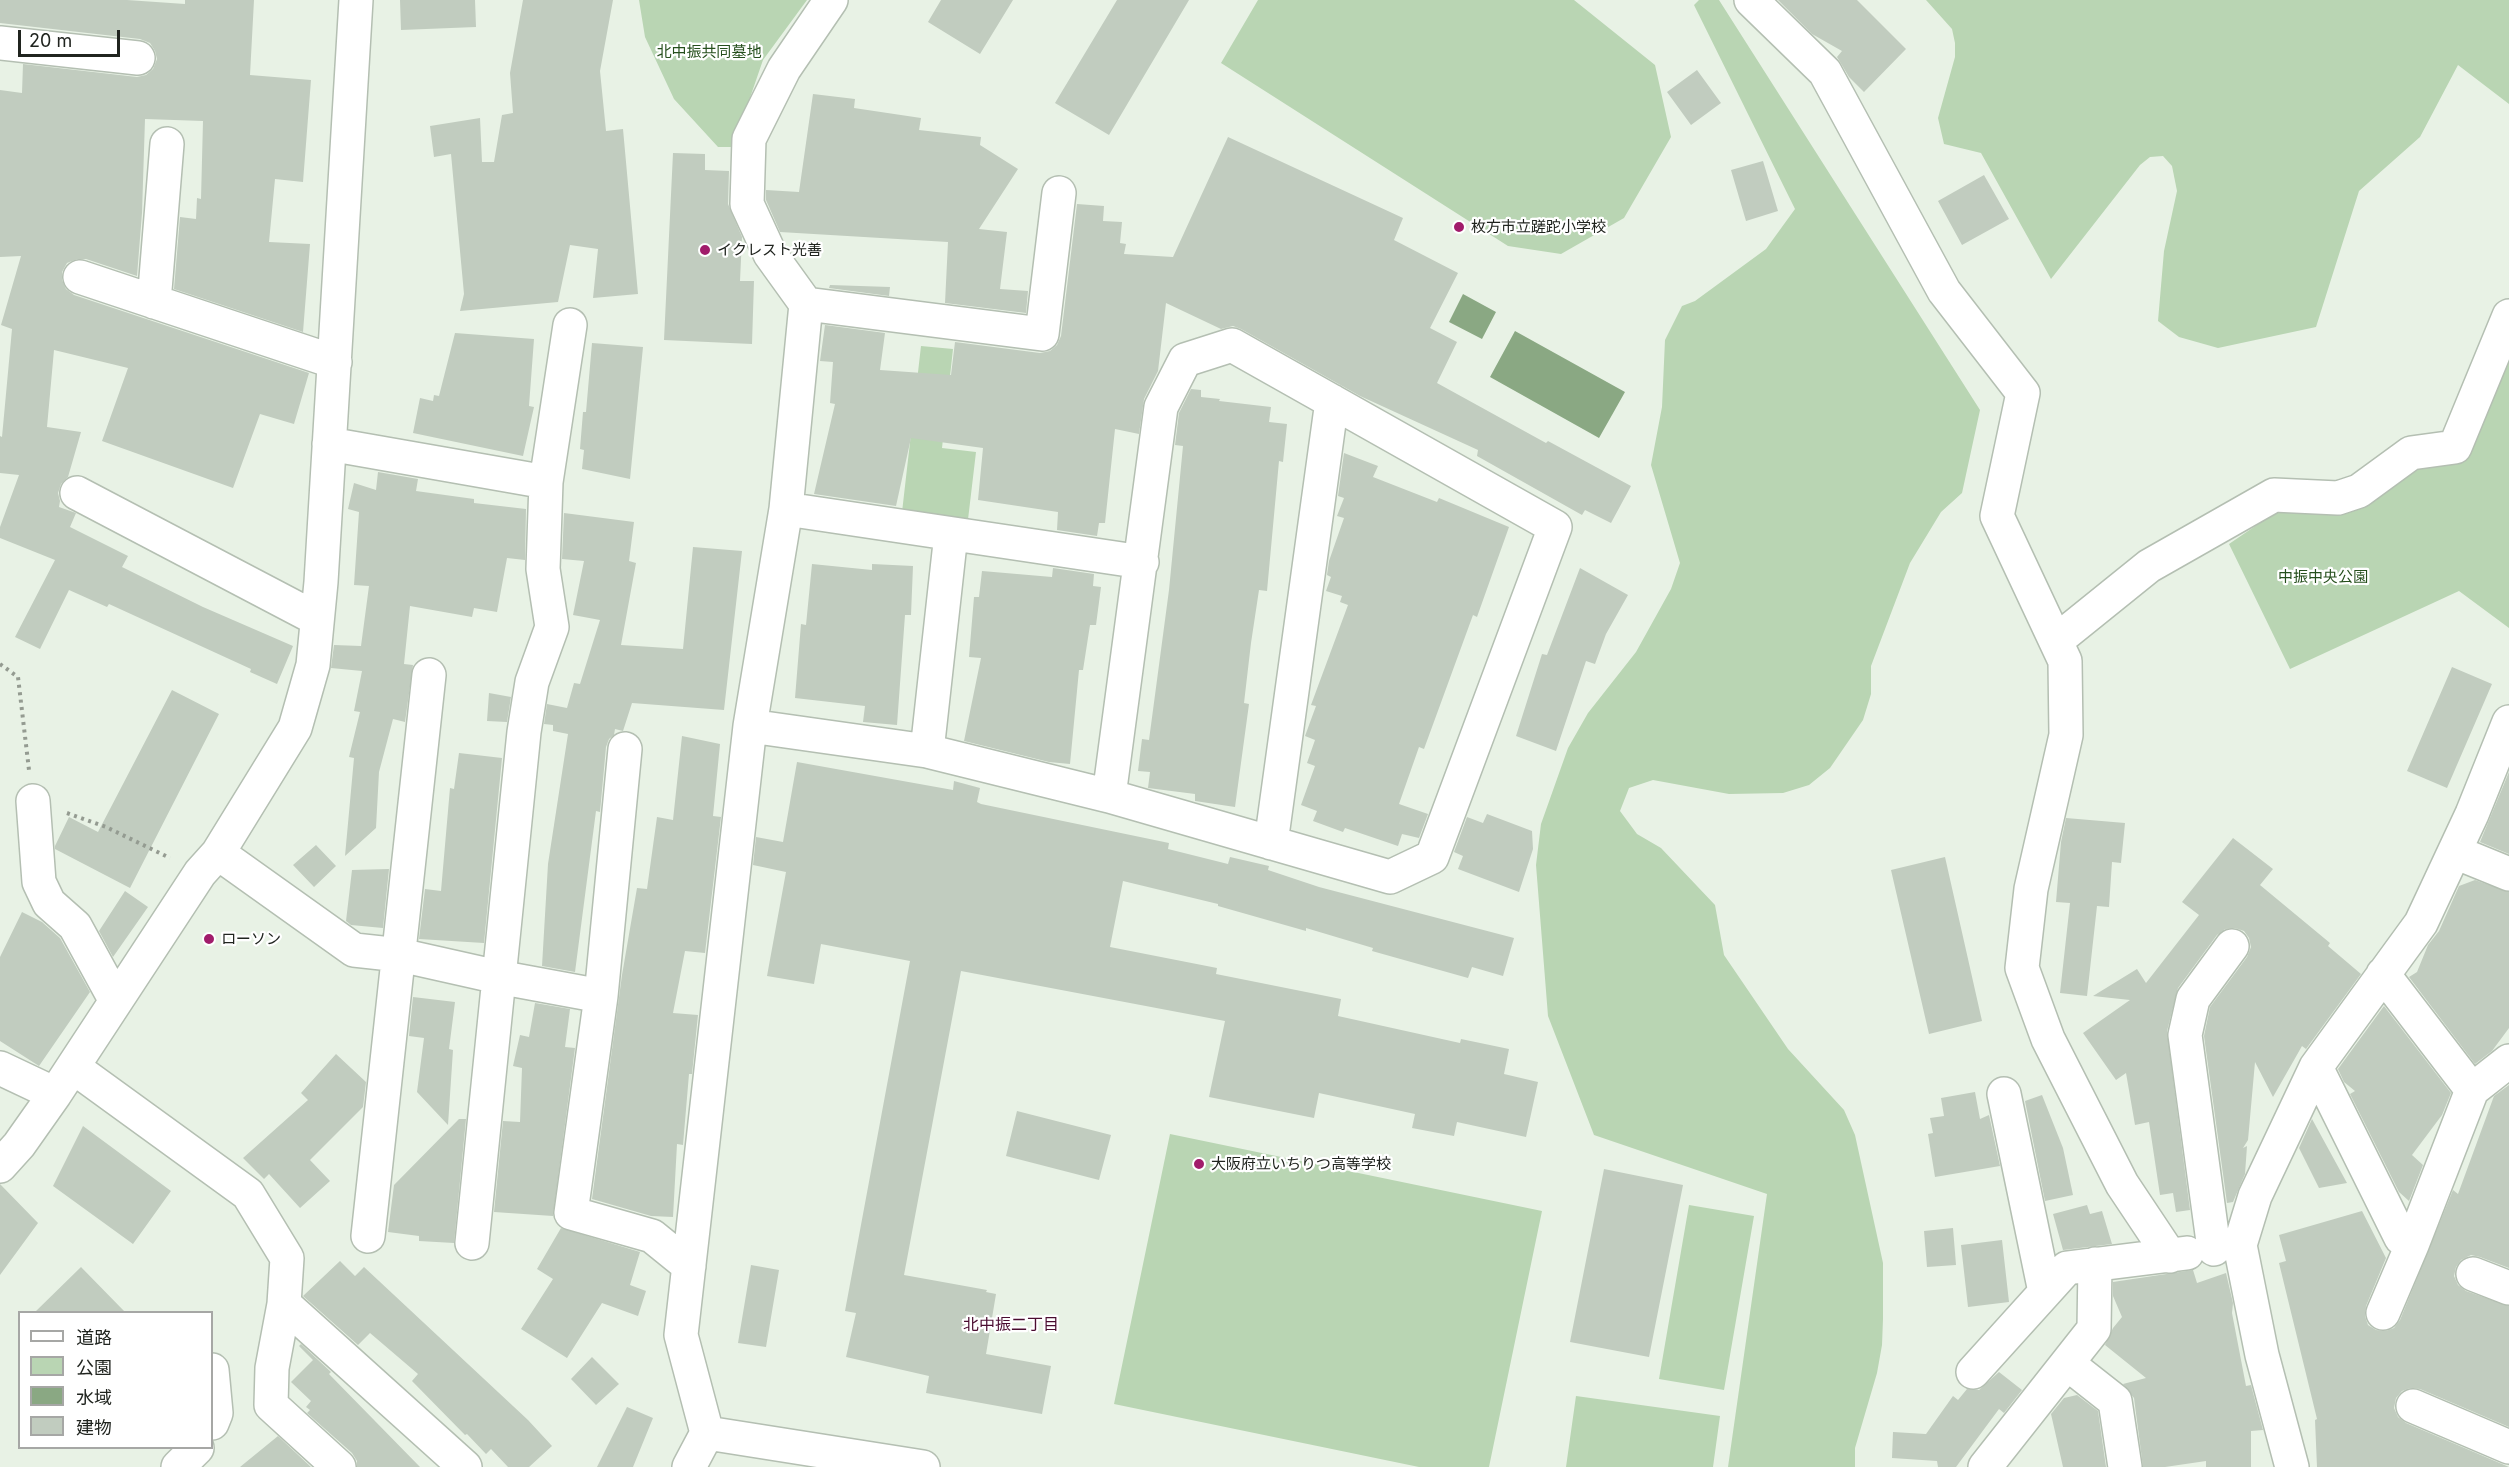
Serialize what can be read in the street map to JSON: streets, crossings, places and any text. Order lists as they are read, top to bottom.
{
  "districts": ["北中振二丁目"],
  "parks": ["北中振共同墓地", "中振中央公園"],
  "places": [
    "枚方市立蹉跎小学校",
    "イクレスト光善",
    "ローソン",
    "大阪府立いちりつ高等学校"
  ],
  "legend": [
    "道路",
    "公園",
    "水域",
    "建物"
  ],
  "scale_bar": "20 m"
}
